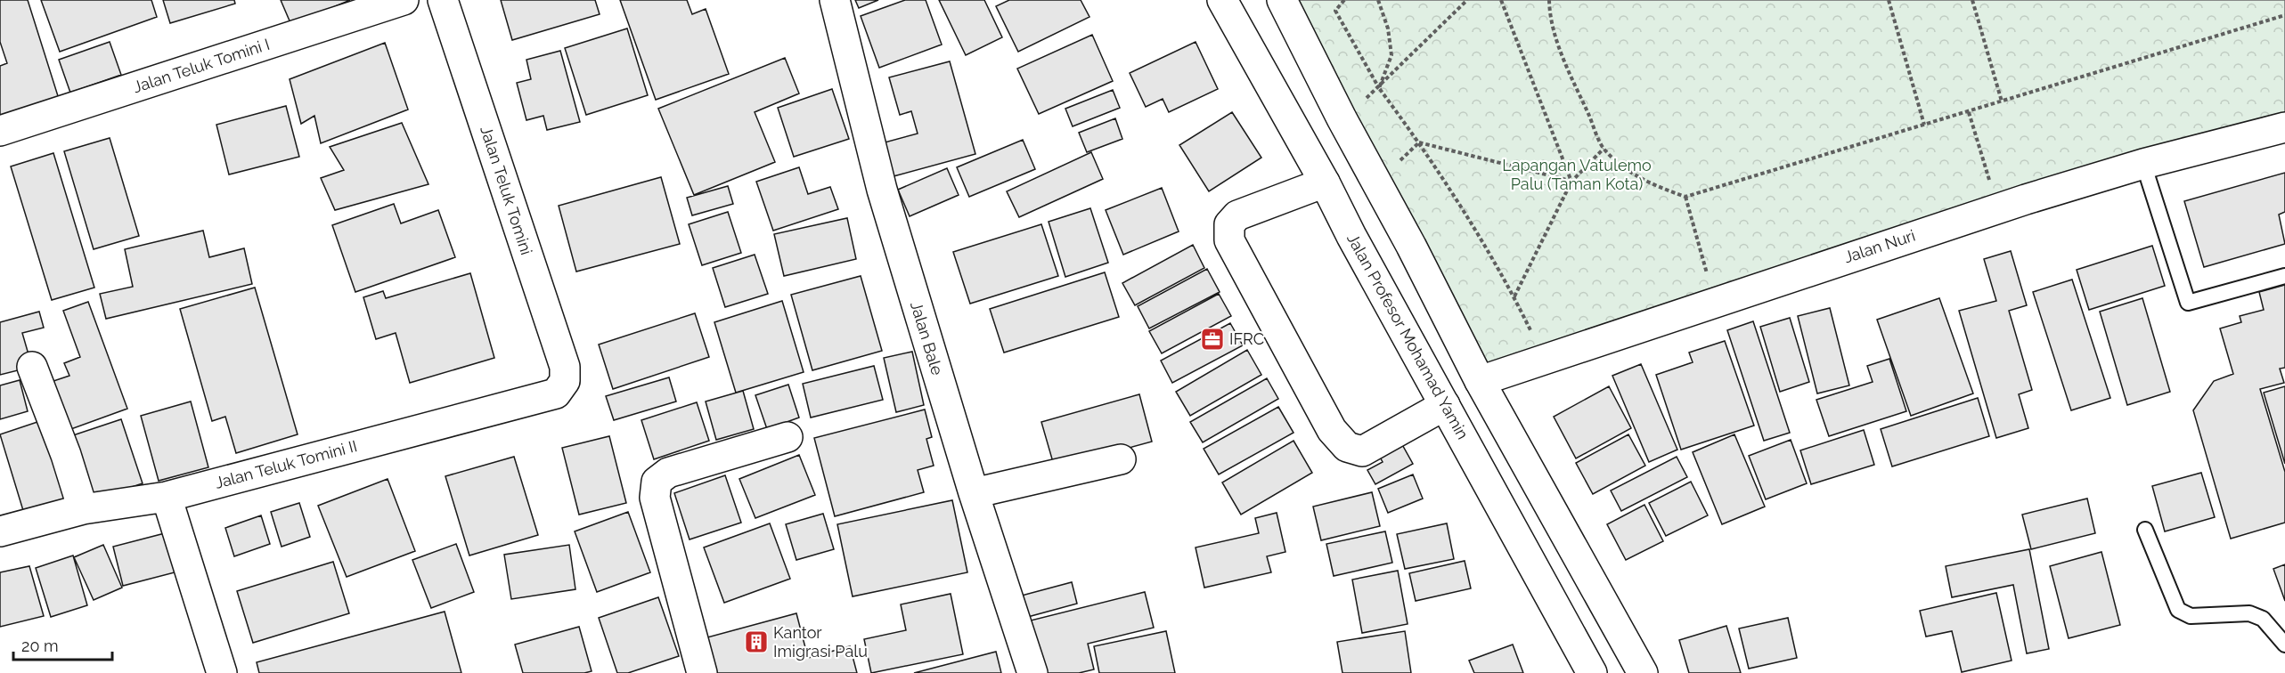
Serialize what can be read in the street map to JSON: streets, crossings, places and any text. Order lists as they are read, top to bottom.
{
  "streets": {
    "street": [
      "Jalan Teluk Tomini I",
      "Jalan Teluk Tomini",
      "Jalan Nuri",
      "Jalan Profesor Mohamad Yamin",
      "Jalan Bale",
      "Jalan Teluk Tomini II"
    ]
  },
  "crossings": [
    ["Jalan Teluk Tomini", "Jalan Teluk Tomini II"]
  ],
  "parks": ["Lapangan Vatulemo Palu (Taman Kota)"],
  "places": {
    "office": ["IFRC"],
    "building": ["Kantor Imigrasi Palu"]
  },
  "scale_bar": "20 m"
}
